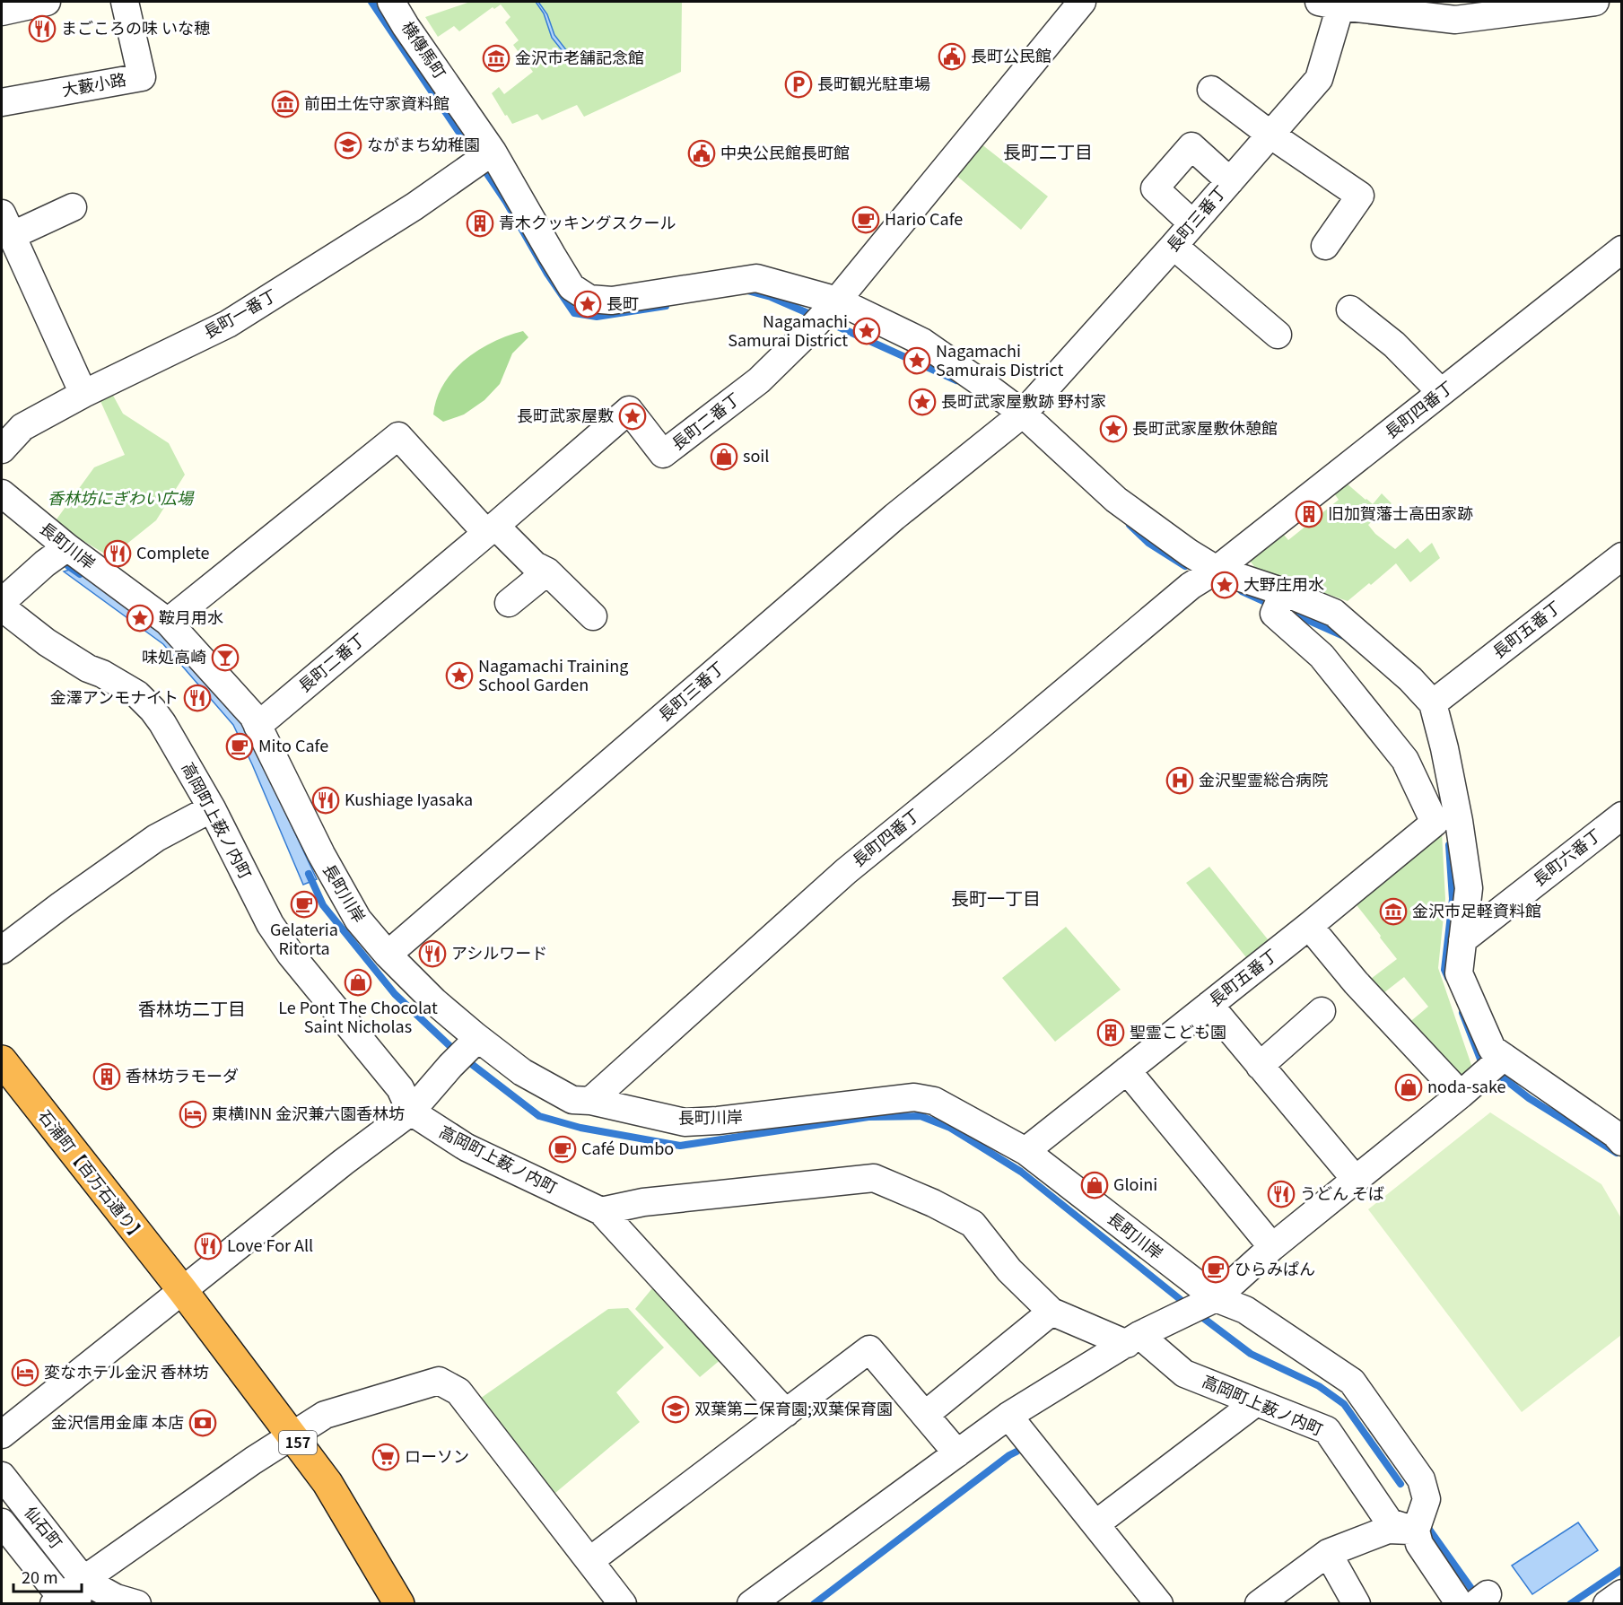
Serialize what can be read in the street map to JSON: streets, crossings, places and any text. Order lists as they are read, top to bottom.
{
  "streets": {
    "highway": ["石浦町【百万石通り】", "157"],
    "street": [
      "横傳馬町",
      "大藪小路",
      "長町三番丁",
      "長町一番丁",
      "長町四番丁",
      "長町二番丁",
      "長町川岸",
      "長町五番丁",
      "高岡町上薮ノ内町",
      "長町六番丁",
      "仙石町"
    ]
  },
  "crossings": [
    ["横傳馬町", "長町三番丁"],
    ["横傳馬町", "長町一番丁"],
    ["横傳馬町", "長町四番丁"],
    ["横傳馬町", "長町二番丁"],
    ["横傳馬町", "長町五番丁"],
    ["長町三番丁", "長町川岸"],
    ["長町四番丁", "長町川岸"],
    ["長町二番丁", "長町川岸"],
    ["長町川岸", "長町五番丁"],
    ["長町川岸", "高岡町上薮ノ内町"],
    ["石浦町【百万石通り】", "157"]
  ],
  "districts": ["長町二丁目", "長町一丁目", "香林坊二丁目"],
  "parks": ["香林坊にぎわい広場"],
  "places": {
    "restaurant": [
      "まごころの味 いな穂",
      "Complete",
      "金澤アンモナイト",
      "Kushiage Iyasaka",
      "アシルワード",
      "うどん そば",
      "Love For All"
    ],
    "public building": ["長町公民館", "中央公民館長町館"],
    "museum": ["金沢市老舗記念館", "前田土佐守家資料館", "金沢市足軽資料館"],
    "parking": ["長町観光駐車場"],
    "school or university": ["ながまち幼稚園", "双葉第二保育園;双葉保育園"],
    "cafe": [
      "Hario Cafe",
      "Mito Cafe",
      "Gelateria Ritorta",
      "Café Dumbo",
      "ひらみぱん"
    ],
    "building": [
      "青木クッキングスクール",
      "旧加賀藩士高田家跡",
      "聖霊こども園",
      "香林坊ラモーダ"
    ],
    "place": [
      "長町",
      "Nagamachi Samurai District",
      "Nagamachi Samurais District",
      "長町武家屋敷跡 野村家",
      "長町武家屋敷",
      "長町武家屋敷休憩館",
      "大野庄用水",
      "鞍月用水",
      "Nagamachi Training School Garden"
    ],
    "shop": [
      "soil",
      "Le Pont The Chocolat Saint Nicholas",
      "noda-sake",
      "Gloini"
    ],
    "bar": ["味処高崎"],
    "hospital": ["金沢聖霊総合病院"],
    "hotel": ["東横INN 金沢兼六園香林坊", "変なホテル金沢 香林坊"],
    "bank": ["金沢信用金庫 本店"],
    "supermarket": ["ローソン"]
  },
  "scale_bar": "20 m"
}
